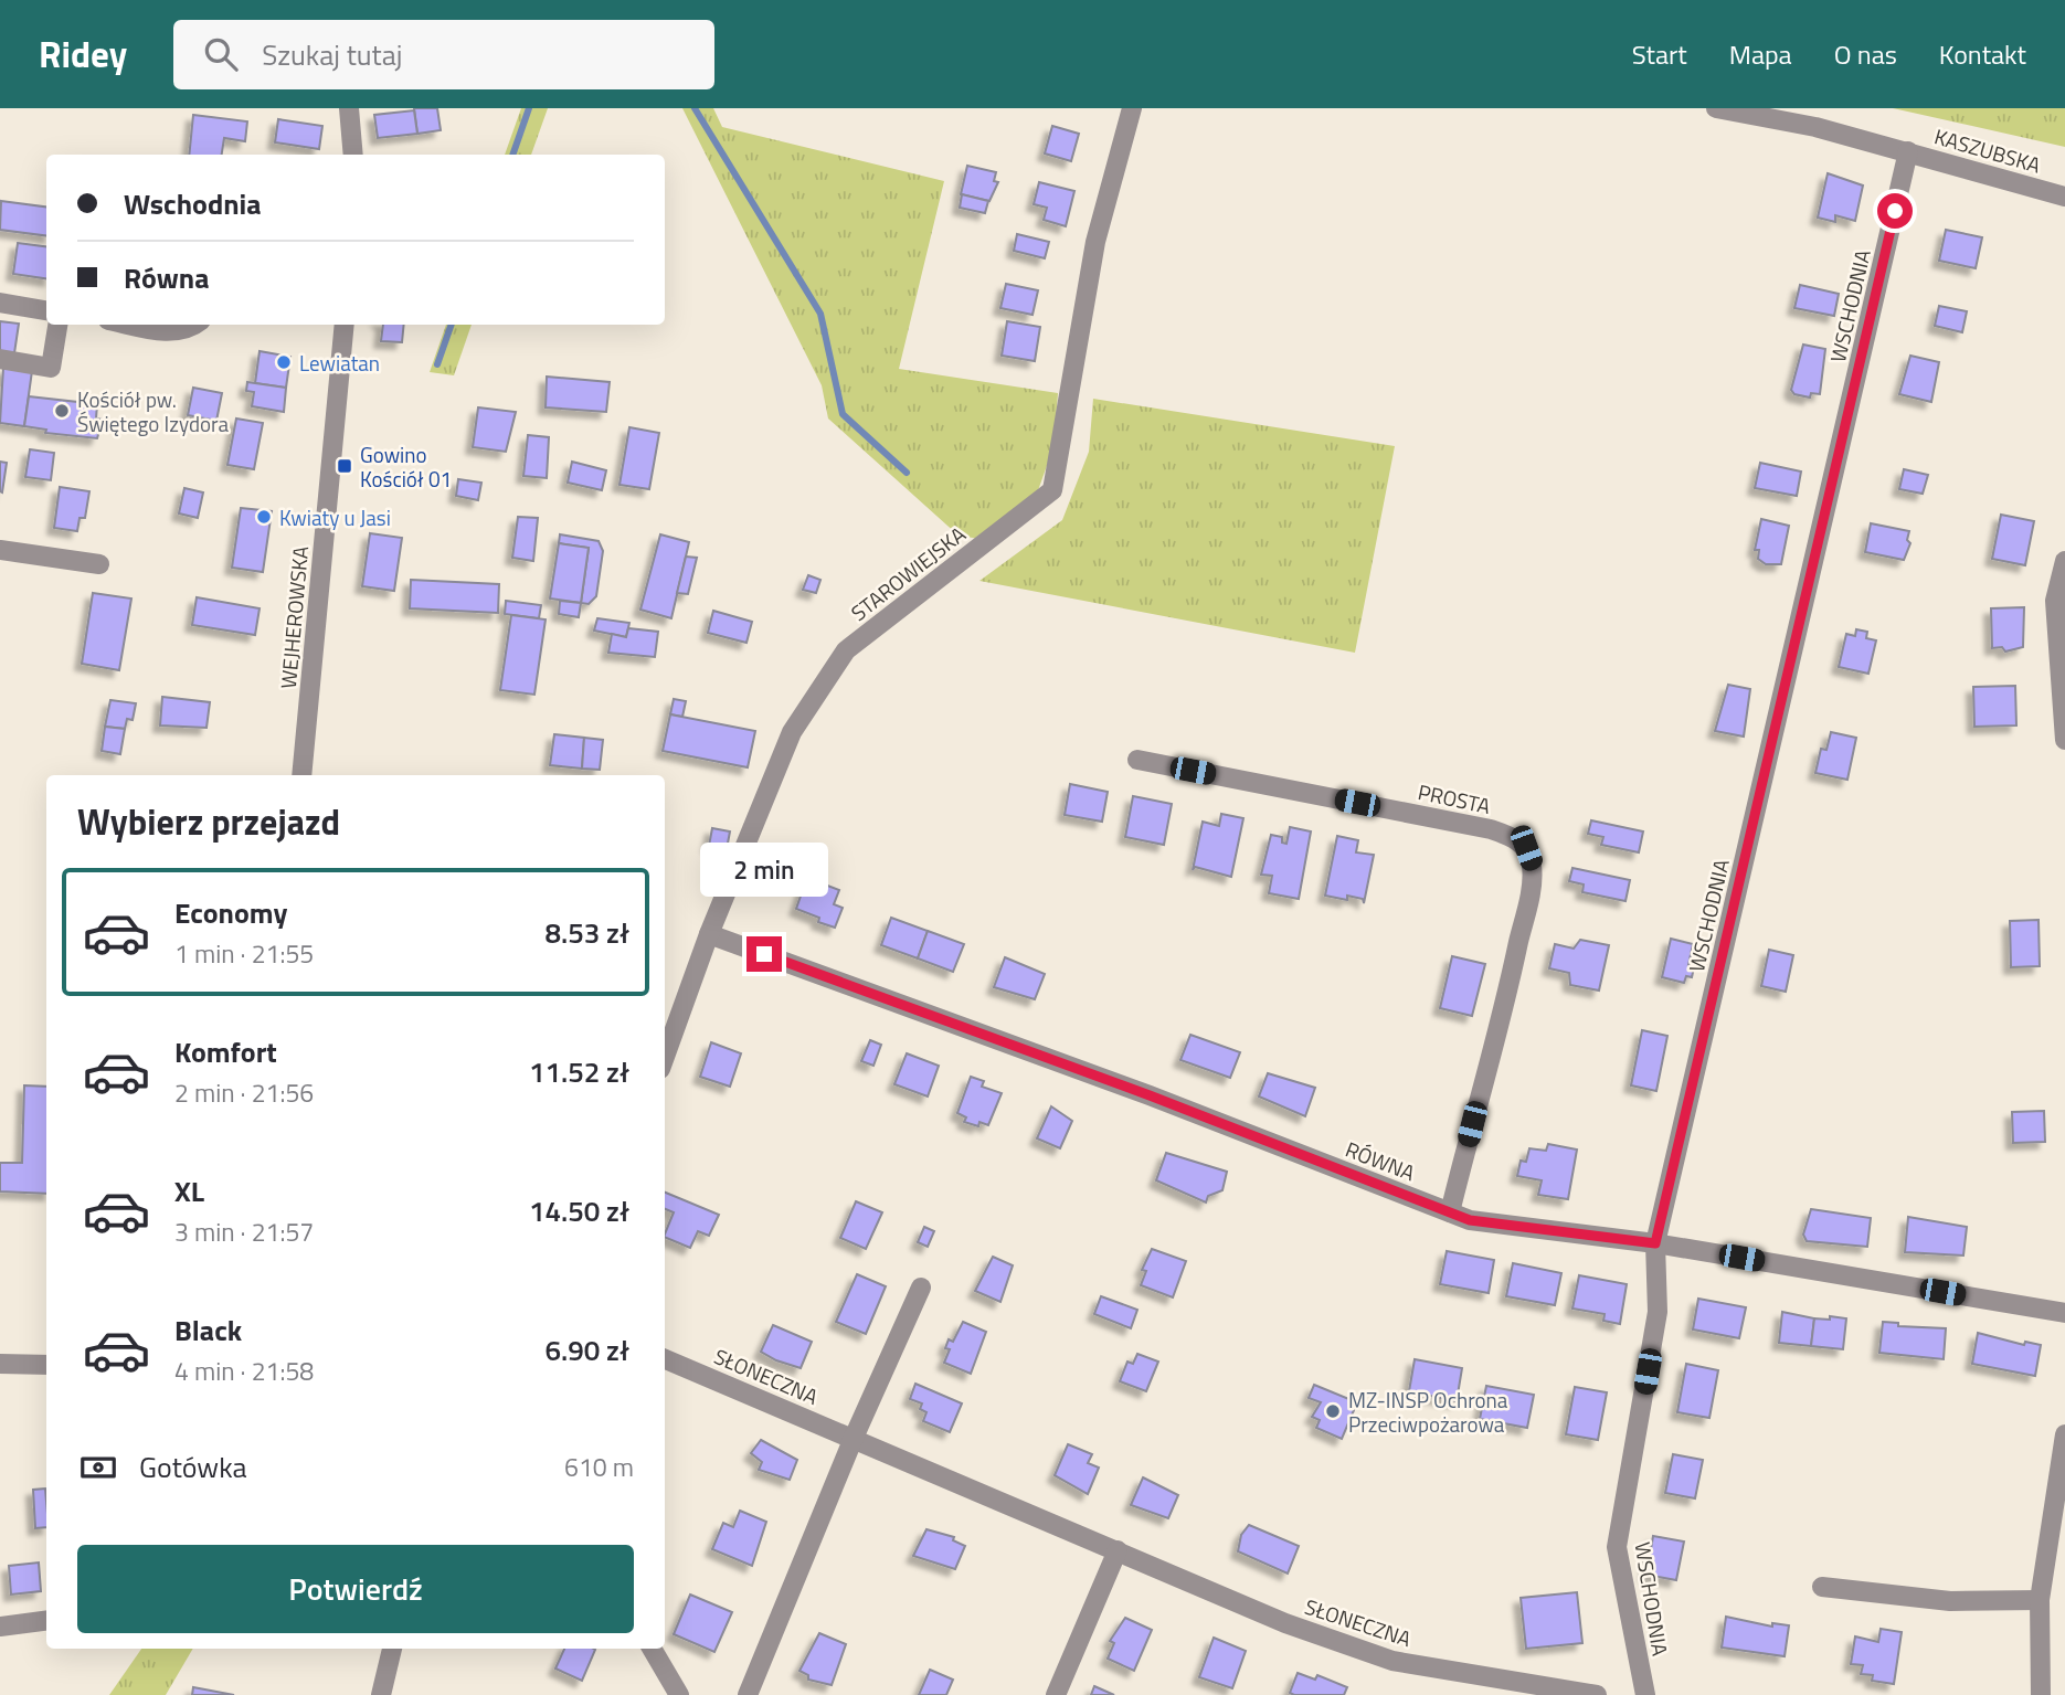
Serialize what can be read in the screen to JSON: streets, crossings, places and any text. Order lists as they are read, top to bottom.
{
  "streets": {
    "street": [
      "KASZUBSKA",
      "WSCHODNIA",
      "STAROWIEJSKA",
      "WEJHEROWSKA",
      "PROSTA",
      "RÓWNA",
      "SŁONECZNA"
    ]
  },
  "crossings": [
    ["KASZUBSKA", "WSCHODNIA"],
    ["WSCHODNIA", "RÓWNA"],
    ["STAROWIEJSKA", "RÓWNA"],
    ["PROSTA", "RÓWNA"]
  ],
  "places": {
    "other": [
      "Lewiatan",
      "Kościół pw. Świętego Izydora",
      "Kwiaty u Jasi",
      "MZ-INSP Ochrona Przeciwpożarowa"
    ],
    "transit": ["Gowino Kościół 01"]
  },
  "page": {
    "header": "Ridey",
    "search": "Szukaj tutaj",
    "nav": [
      "Start",
      "Mapa",
      "O nas",
      "Kontakt"
    ],
    "banner": ["Wschodnia", "Równa"],
    "heading": "Wybierz przejazd",
    "bubble": "2 min",
    "list": [
      {
        "name": "Economy",
        "note": "1 min · 21:55",
        "value": "8.53 zł"
      },
      {
        "name": "Komfort",
        "note": "2 min · 21:56",
        "value": "11.52 zł"
      },
      {
        "name": "XL",
        "note": "3 min · 21:57",
        "value": "14.50 zł"
      },
      {
        "name": "Black",
        "note": "4 min · 21:58",
        "value": "6.90 zł"
      }
    ],
    "pay": ["Gotówka", "610 m"],
    "buttons": "Potwierdź"
  }
}
